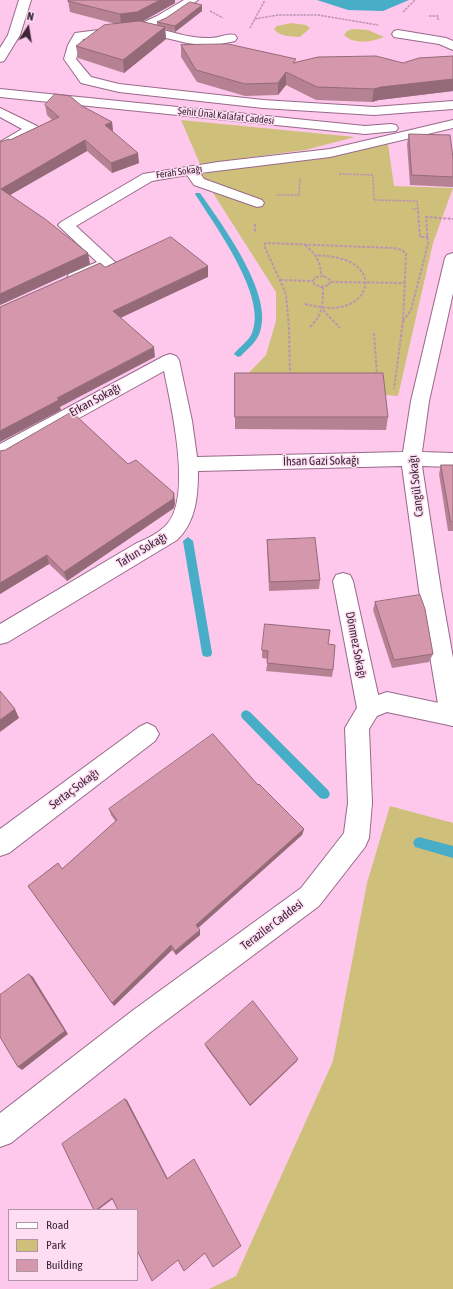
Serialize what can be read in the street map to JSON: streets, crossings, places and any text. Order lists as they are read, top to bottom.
{
  "streets": {
    "street": [
      "Şehit Ünal Kalafat Caddesi",
      "Ferah Sokağı",
      "Erkan Sokağı",
      "İhsan Gazi Sokağı",
      "Cangül Sokağı",
      "Tafun Sokağı",
      "Dönmez Sokağı",
      "Sertaç Sokağı",
      "Teraziler Caddesi"
    ]
  },
  "crossings": [
    ["Şehit Ünal Kalafat Caddesi", "Ferah Sokağı"],
    ["Erkan Sokağı", "Tafun Sokağı"],
    ["İhsan Gazi Sokağı", "Cangül Sokağı"],
    ["İhsan Gazi Sokağı", "Tafun Sokağı"],
    ["Dönmez Sokağı", "Teraziler Caddesi"]
  ],
  "legend": ["Road", "Park", "Building"],
  "north": "top"
}
